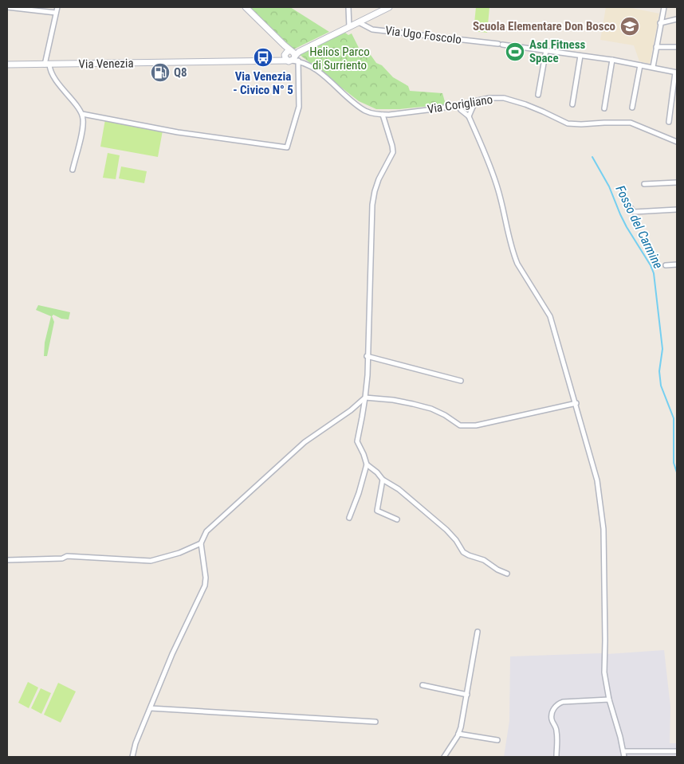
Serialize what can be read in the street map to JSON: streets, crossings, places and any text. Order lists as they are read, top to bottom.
{
  "streets": {
    "main road": ["Via Venezia"],
    "street": ["Via Ugo Foscolo", "Via Corigliano"]
  },
  "water": ["Fosso del Carmine"],
  "parks": ["Helios Parco di Surriento"],
  "places": {
    "school or university": ["Scuola Elementare Don Bosco"],
    "sports": ["Asd Fitness Space"],
    "bus stop": ["Via Venezia - Civico N° 5"],
    "fuel station": ["Q8"]
  }
}
